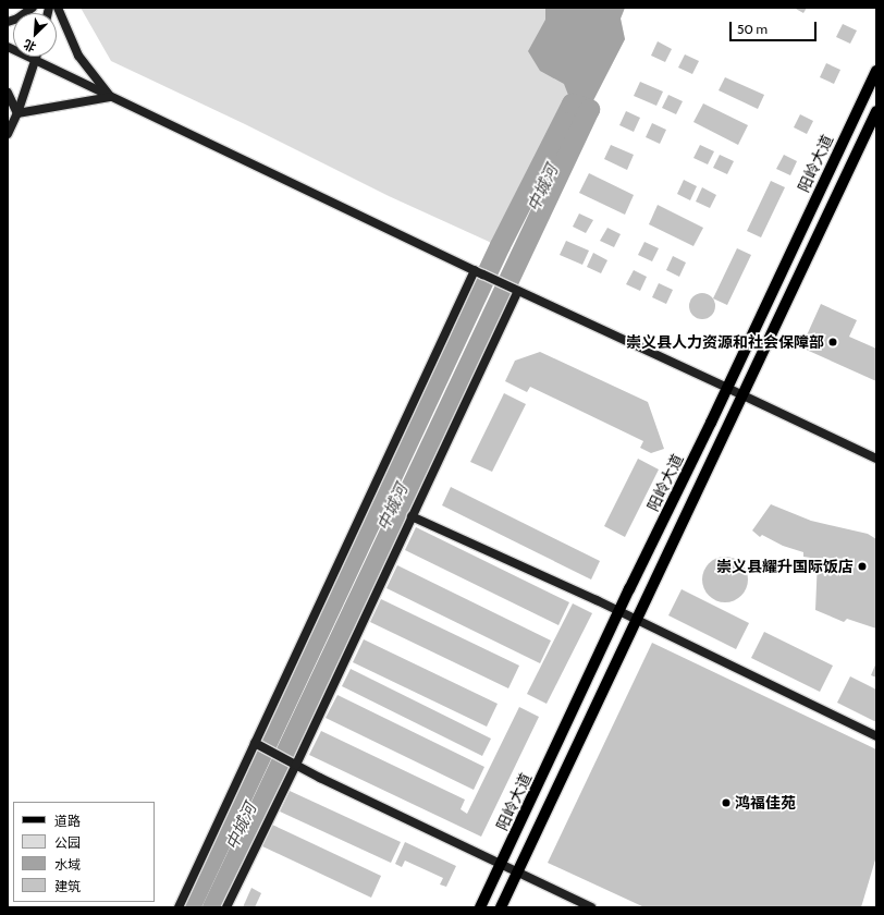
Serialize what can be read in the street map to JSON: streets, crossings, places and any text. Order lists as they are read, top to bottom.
{
  "streets": {
    "main road": ["阳岭大道"]
  },
  "water": ["中城河"],
  "places": ["崇义县人力资源和社会保障部", "崇义县耀升国际饭店", "鸿福佳苑"],
  "legend": [
    "道路",
    "公园",
    "水域",
    "建筑"
  ],
  "scale_bar": "50 m",
  "north": "bottom left"
}
